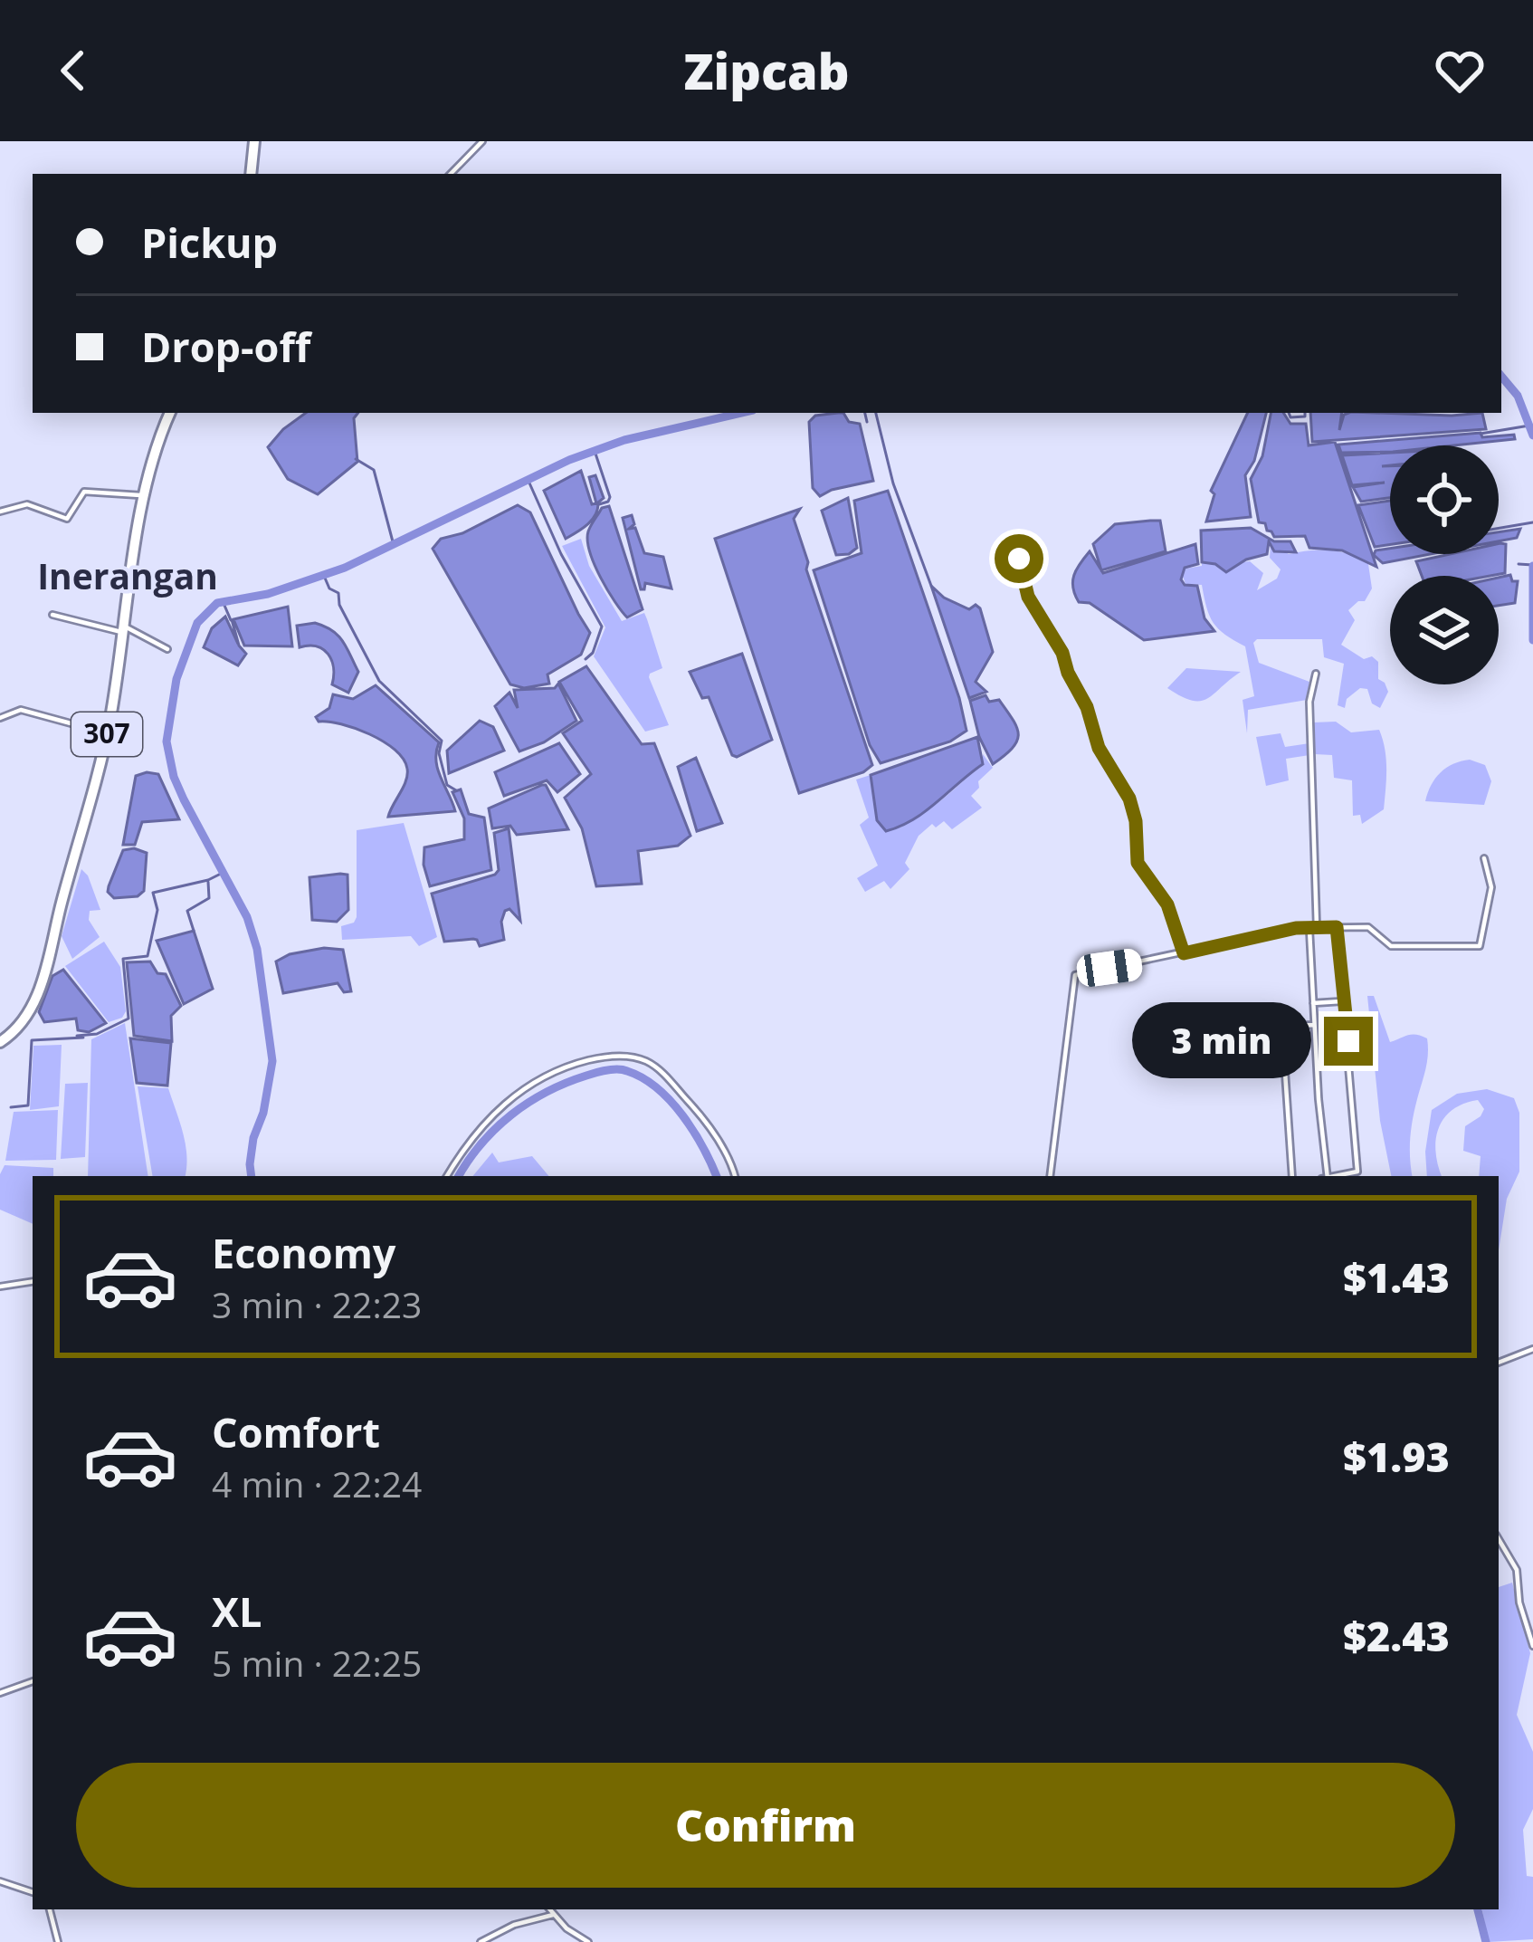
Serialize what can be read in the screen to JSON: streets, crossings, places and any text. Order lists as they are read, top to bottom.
{
  "streets": {
    "main road": ["307"]
  },
  "districts": ["Inerangan"],
  "page": {
    "header": "Zipcab",
    "banner": ["Pickup", "Drop-off"],
    "bubble": "3 min",
    "list": [
      {
        "name": "Economy",
        "note": "3 min · 22:23",
        "value": "$1.43"
      },
      {
        "name": "Comfort",
        "note": "4 min · 22:24",
        "value": "$1.93"
      },
      {
        "name": "XL",
        "note": "5 min · 22:25",
        "value": "$2.43"
      }
    ],
    "buttons": "Confirm"
  }
}
